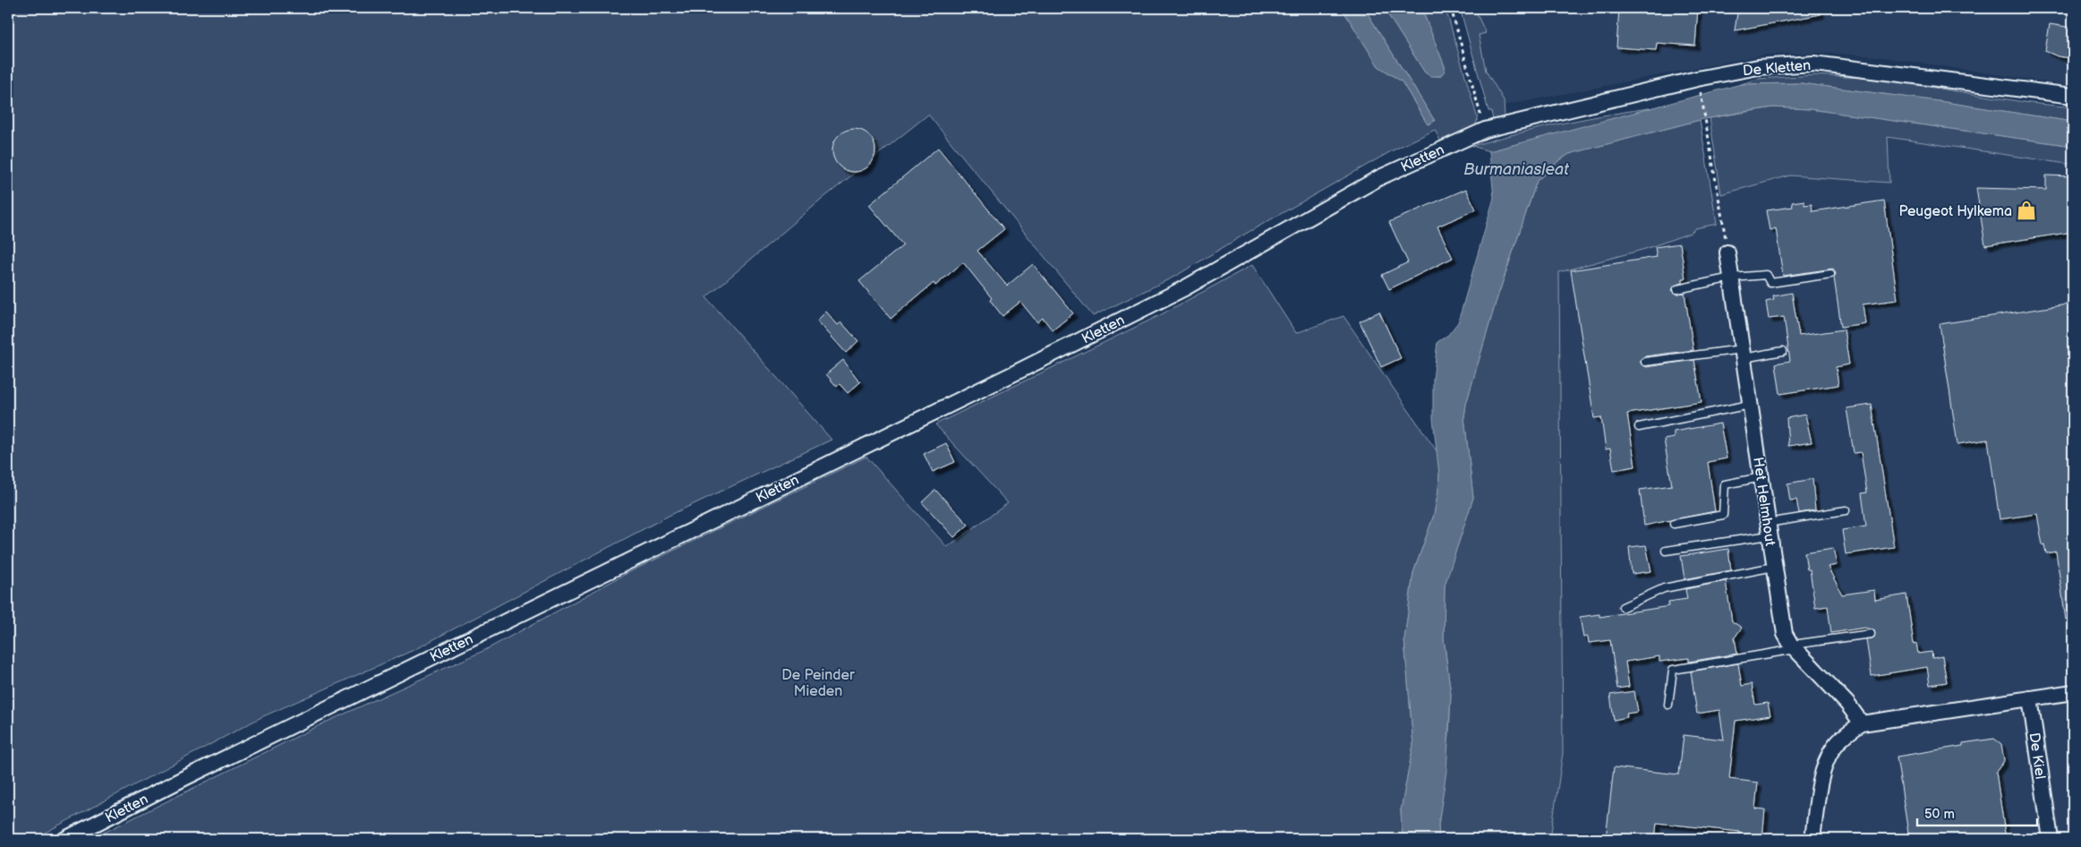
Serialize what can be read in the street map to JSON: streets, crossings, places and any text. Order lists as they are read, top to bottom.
{
  "streets": {
    "street": [
      "De Kletten",
      "Kletten",
      "Het Helmhout",
      "De Kiel"
    ]
  },
  "crossings": [
    ["De Kletten", "Kletten"]
  ],
  "water": ["Burmaniasleat"],
  "parks": ["De Peinder Mieden"],
  "places": {
    "shop": ["Peugeot Hylkema"]
  },
  "scale_bar": "50 m"
}
